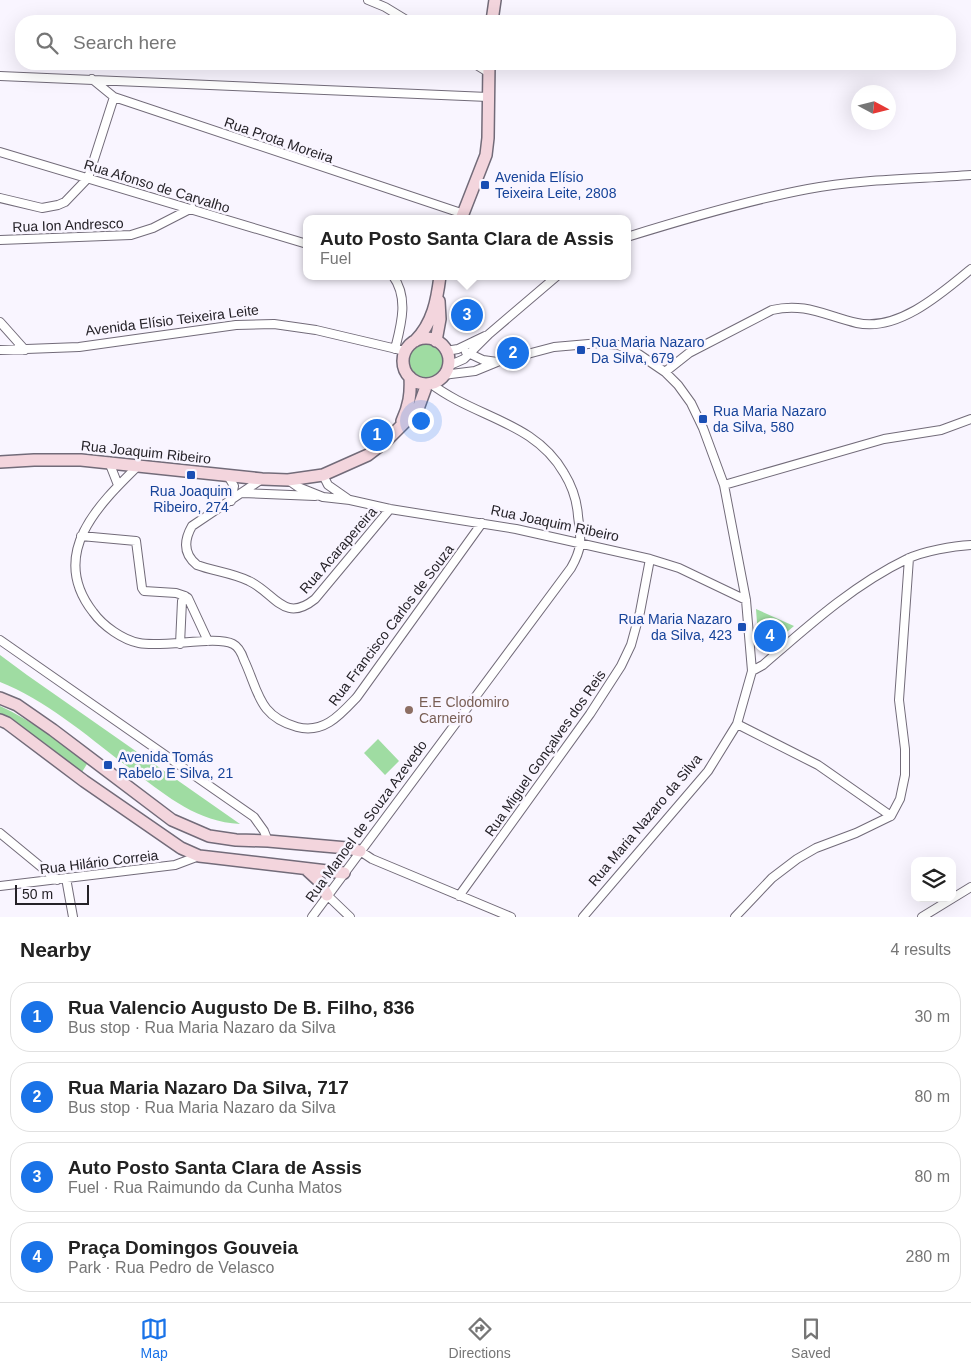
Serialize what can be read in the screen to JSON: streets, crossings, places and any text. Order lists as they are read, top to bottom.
{
  "streets": {
    "main road": ["Rua Joaquim Ribeiro"],
    "street": [
      "Rua Prota Moreira",
      "Rua Afonso de Carvalho",
      "Rua Ion Andresco",
      "Avenida Elísio Teixeira Leite",
      "Rua Acarapereira",
      "Rua Francisco Carlos de Souza",
      "Rua Miguel Gonçalves dos Reis",
      "Rua Maria Nazaro da Silva",
      "Rua Manoel de Souza Azevedo",
      "Rua Hilário Correia"
    ]
  },
  "crossings": [
    ["Rua Afonso de Carvalho", "Rua Ion Andresco"],
    ["Avenida Elísio Teixeira Leite", "Rua Maria Nazaro da Silva"],
    ["Avenida Elísio Teixeira Leite", "Rua Manoel de Souza Azevedo"],
    ["Rua Joaquim Ribeiro", "Rua Acarapereira"],
    ["Rua Joaquim Ribeiro", "Rua Francisco Carlos de Souza"],
    ["Rua Joaquim Ribeiro", "Rua Miguel Gonçalves dos Reis"],
    ["Rua Joaquim Ribeiro", "Rua Maria Nazaro da Silva"],
    ["Rua Joaquim Ribeiro", "Rua Manoel de Souza Azevedo"],
    ["Rua Maria Nazaro da Silva", "Rua Manoel de Souza Azevedo"]
  ],
  "places": {
    "transit": [
      "Avenida Elísio Teixeira Leite, 2808",
      "Rua Maria Nazaro Da Silva, 679",
      "Rua Maria Nazaro da Silva, 580",
      "Rua Joaquim Ribeiro, 274",
      "Rua Maria Nazaro da Silva, 423",
      "Avenida Tomás Rabelo E Silva, 21"
    ],
    "other": ["E.E Clodomiro Carneiro"]
  },
  "scale_bar": "50 m",
  "north": "right",
  "page": {
    "search": "Search here",
    "popup": ["Auto Posto Santa Clara de Assis", "Fuel"],
    "pins": [
      "3",
      "2",
      "1",
      "4"
    ],
    "scale": "50 m",
    "heading": ["Nearby", "4 results"],
    "list": [
      {
        "mark": "1",
        "name": "Rua Valencio Augusto De B. Filho, 836",
        "note": "Bus stop · Rua Maria Nazaro da Silva",
        "value": "30 m"
      },
      {
        "mark": "2",
        "name": "Rua Maria Nazaro Da Silva, 717",
        "note": "Bus stop · Rua Maria Nazaro da Silva",
        "value": "80 m"
      },
      {
        "mark": "3",
        "name": "Auto Posto Santa Clara de Assis",
        "note": "Fuel · Rua Raimundo da Cunha Matos",
        "value": "80 m"
      },
      {
        "mark": "4",
        "name": "Praça Domingos Gouveia",
        "note": "Park · Rua Pedro de Velasco",
        "value": "280 m"
      }
    ],
    "nav": ["Map", "Directions", "Saved"]
  }
}
